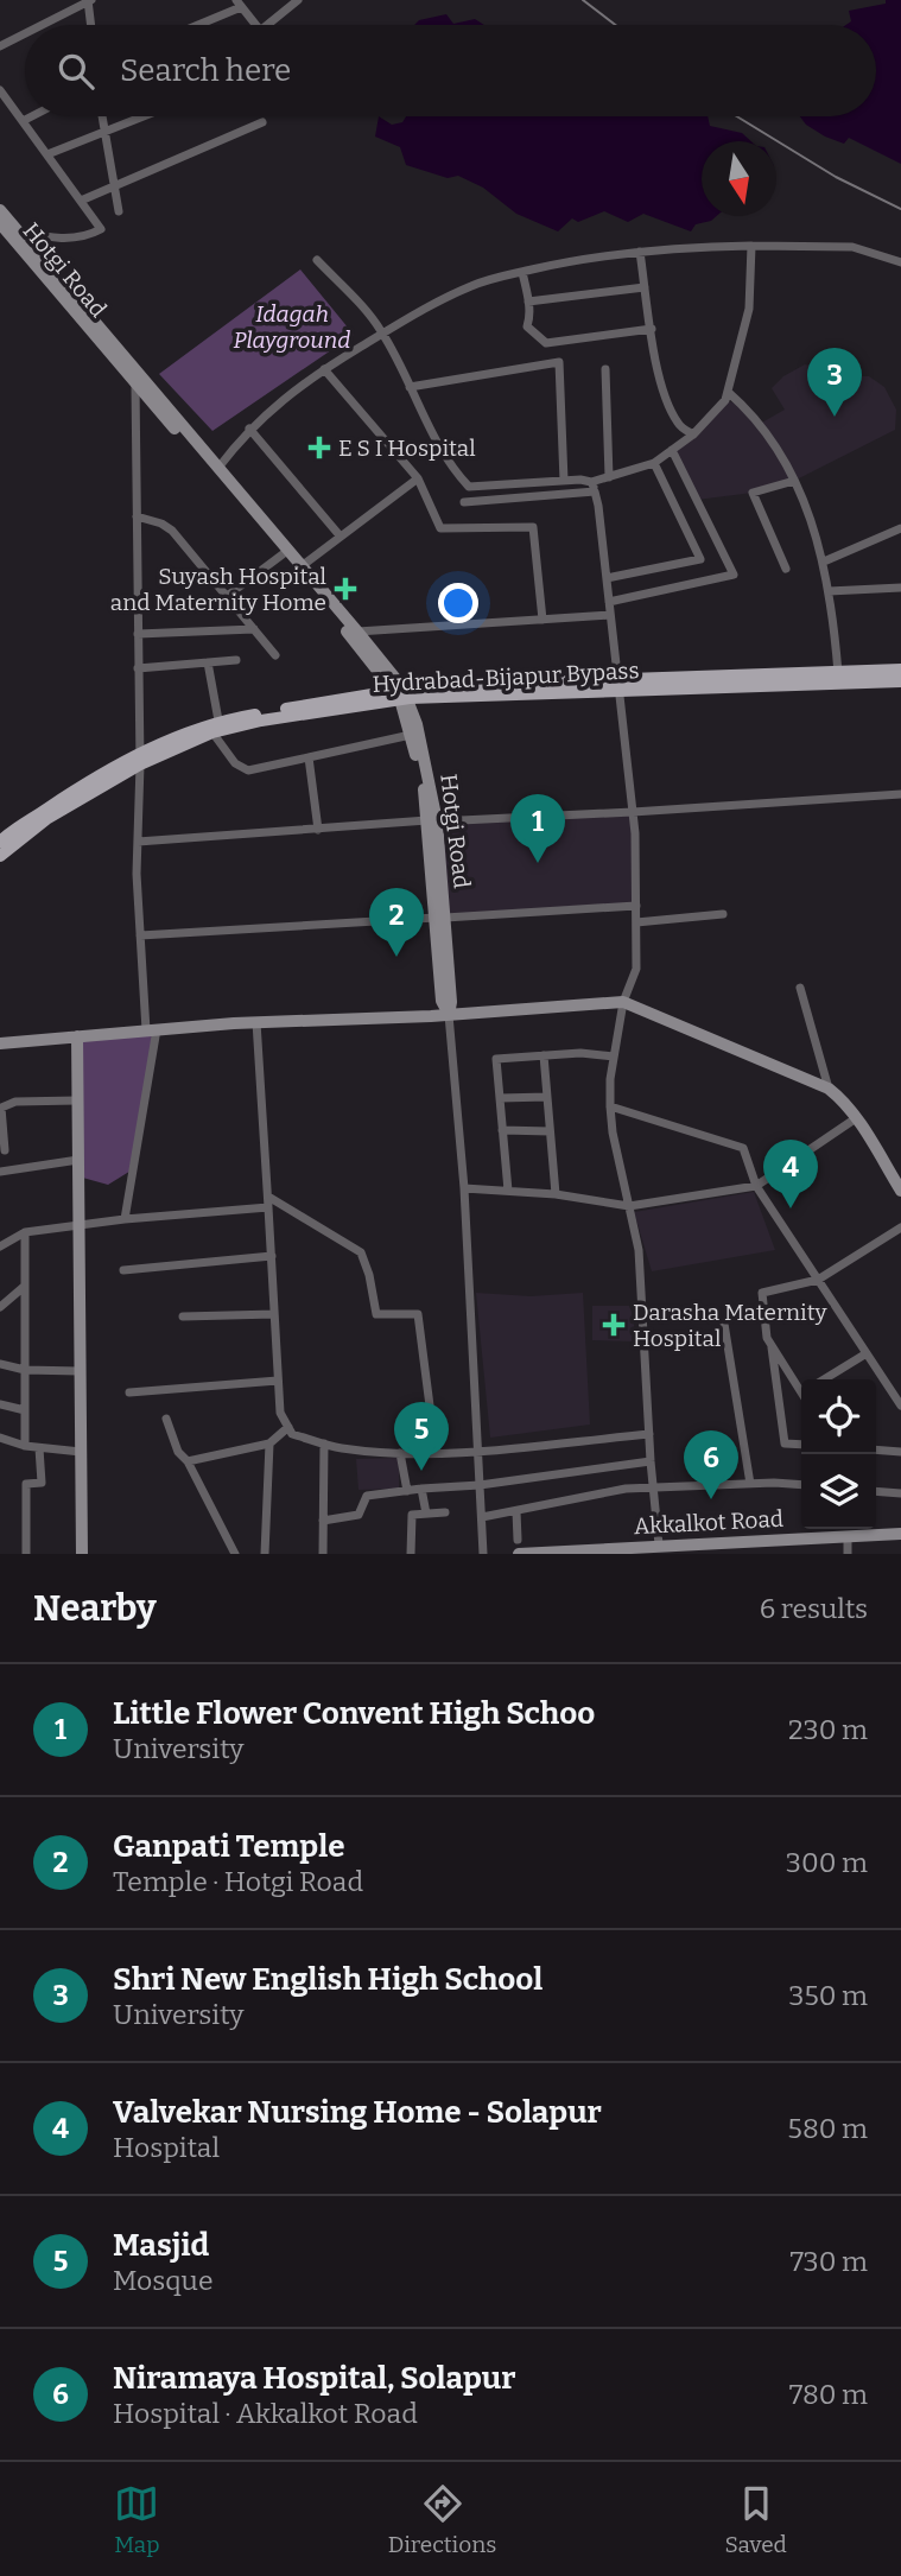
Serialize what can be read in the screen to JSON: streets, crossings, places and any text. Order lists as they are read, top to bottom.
{
  "streets": {
    "main road": ["Hotgi Road", "Hydrabad-Bijapur Bypass", "Akkalkot Road"]
  },
  "crossings": [
    ["Hotgi Road", "Hydrabad-Bijapur Bypass"]
  ],
  "parks": ["Idagah Playground"],
  "places": {
    "health": ["E S I Hospital", "Suyash Hospital and Maternity Home", "Darasha Maternity Hospital"]
  },
  "north": "bottom",
  "page": {
    "search": "Search here",
    "pins": [
      "3",
      "1",
      "2",
      "4",
      "5",
      "6"
    ],
    "heading": ["Nearby", "6 results"],
    "list": [
      {
        "mark": "1",
        "name": "Little Flower Convent High Schoo",
        "note": "University",
        "value": "230 m"
      },
      {
        "mark": "2",
        "name": "Ganpati Temple",
        "note": "Temple · Hotgi Road",
        "value": "300 m"
      },
      {
        "mark": "3",
        "name": "Shri New English High School",
        "note": "University",
        "value": "350 m"
      },
      {
        "mark": "4",
        "name": "Valvekar Nursing Home - Solapur",
        "note": "Hospital",
        "value": "580 m"
      },
      {
        "mark": "5",
        "name": "Masjid",
        "note": "Mosque",
        "value": "730 m"
      },
      {
        "mark": "6",
        "name": "Niramaya Hospital, Solapur",
        "note": "Hospital · Akkalkot Road",
        "value": "780 m"
      }
    ],
    "nav": ["Map", "Directions", "Saved"]
  }
}
